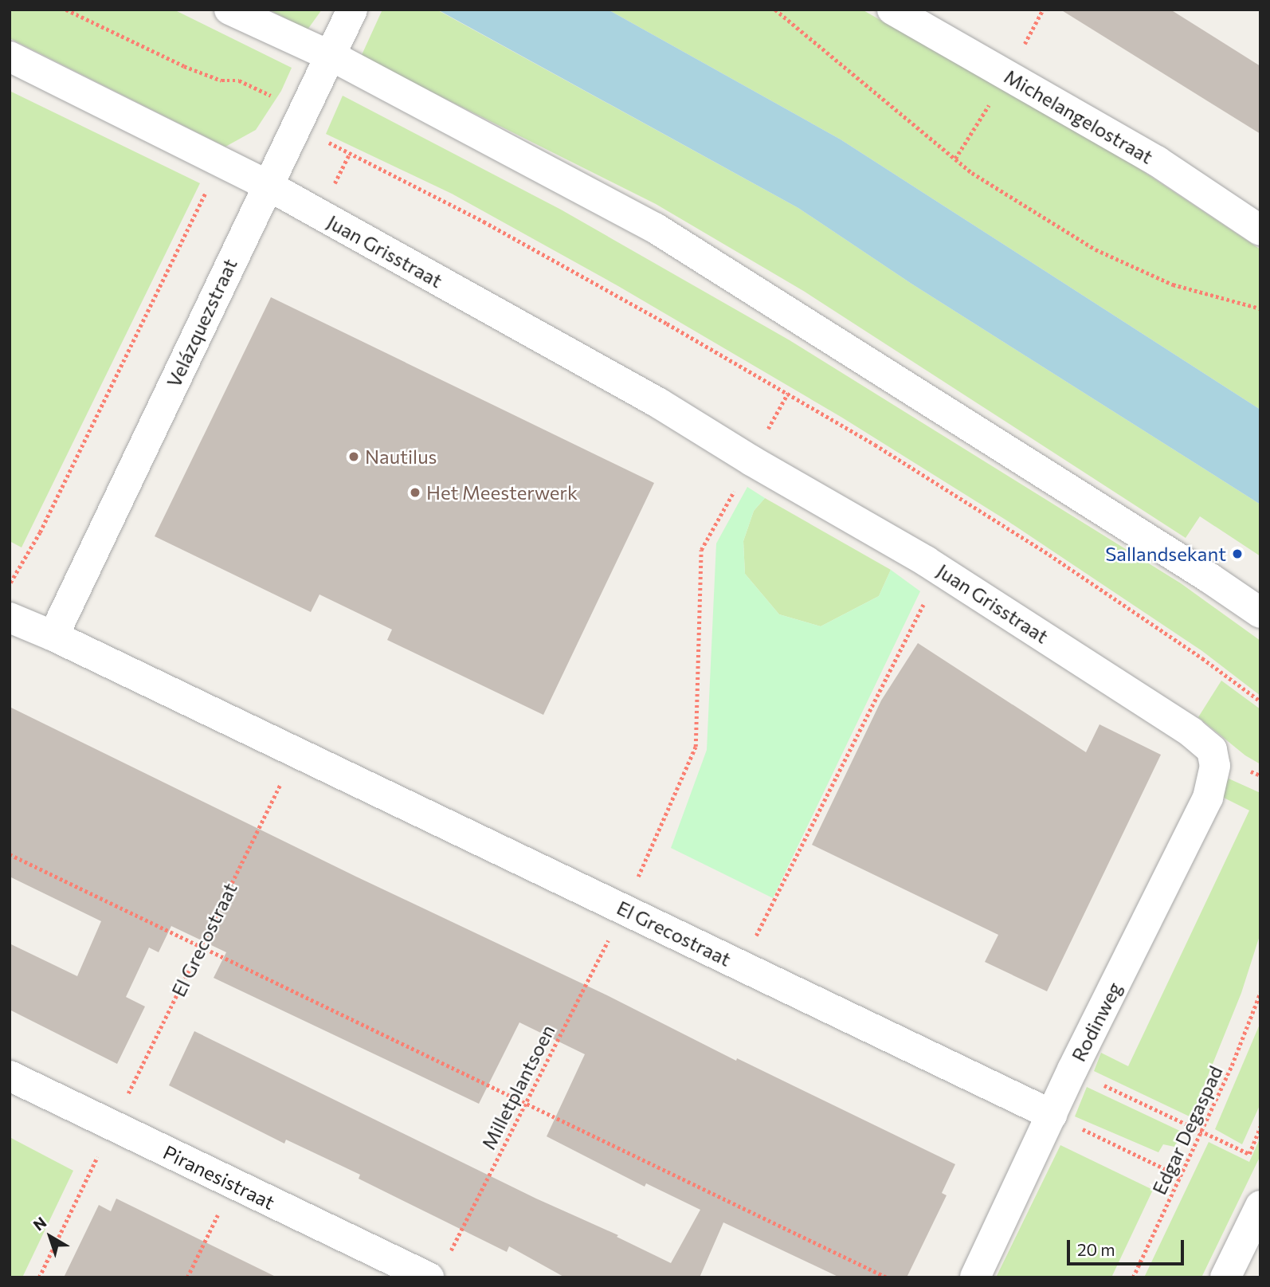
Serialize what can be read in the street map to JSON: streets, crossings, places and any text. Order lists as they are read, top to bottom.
{
  "streets": {
    "street": [
      "Michelangelostraat",
      "Juan Grisstraat",
      "Velázquezstraat",
      "El Grecostraat",
      "Rodinweg",
      "Piranesistraat"
    ],
    "path": ["Milletplantsoen", "Edgar Degaspad"]
  },
  "crossings": [
    ["Juan Grisstraat", "Velázquezstraat"],
    ["Juan Grisstraat", "Rodinweg"],
    ["Velázquezstraat", "El Grecostraat"],
    ["El Grecostraat", "Rodinweg"],
    ["El Grecostraat", "Milletplantsoen"],
    ["El Grecostraat", "Piranesistraat"],
    ["Milletplantsoen", "Piranesistraat"]
  ],
  "places": ["Nautilus", "Het Meesterwerk", "Sallandsekant"],
  "scale_bar": "20 m",
  "north": "top left"
}
